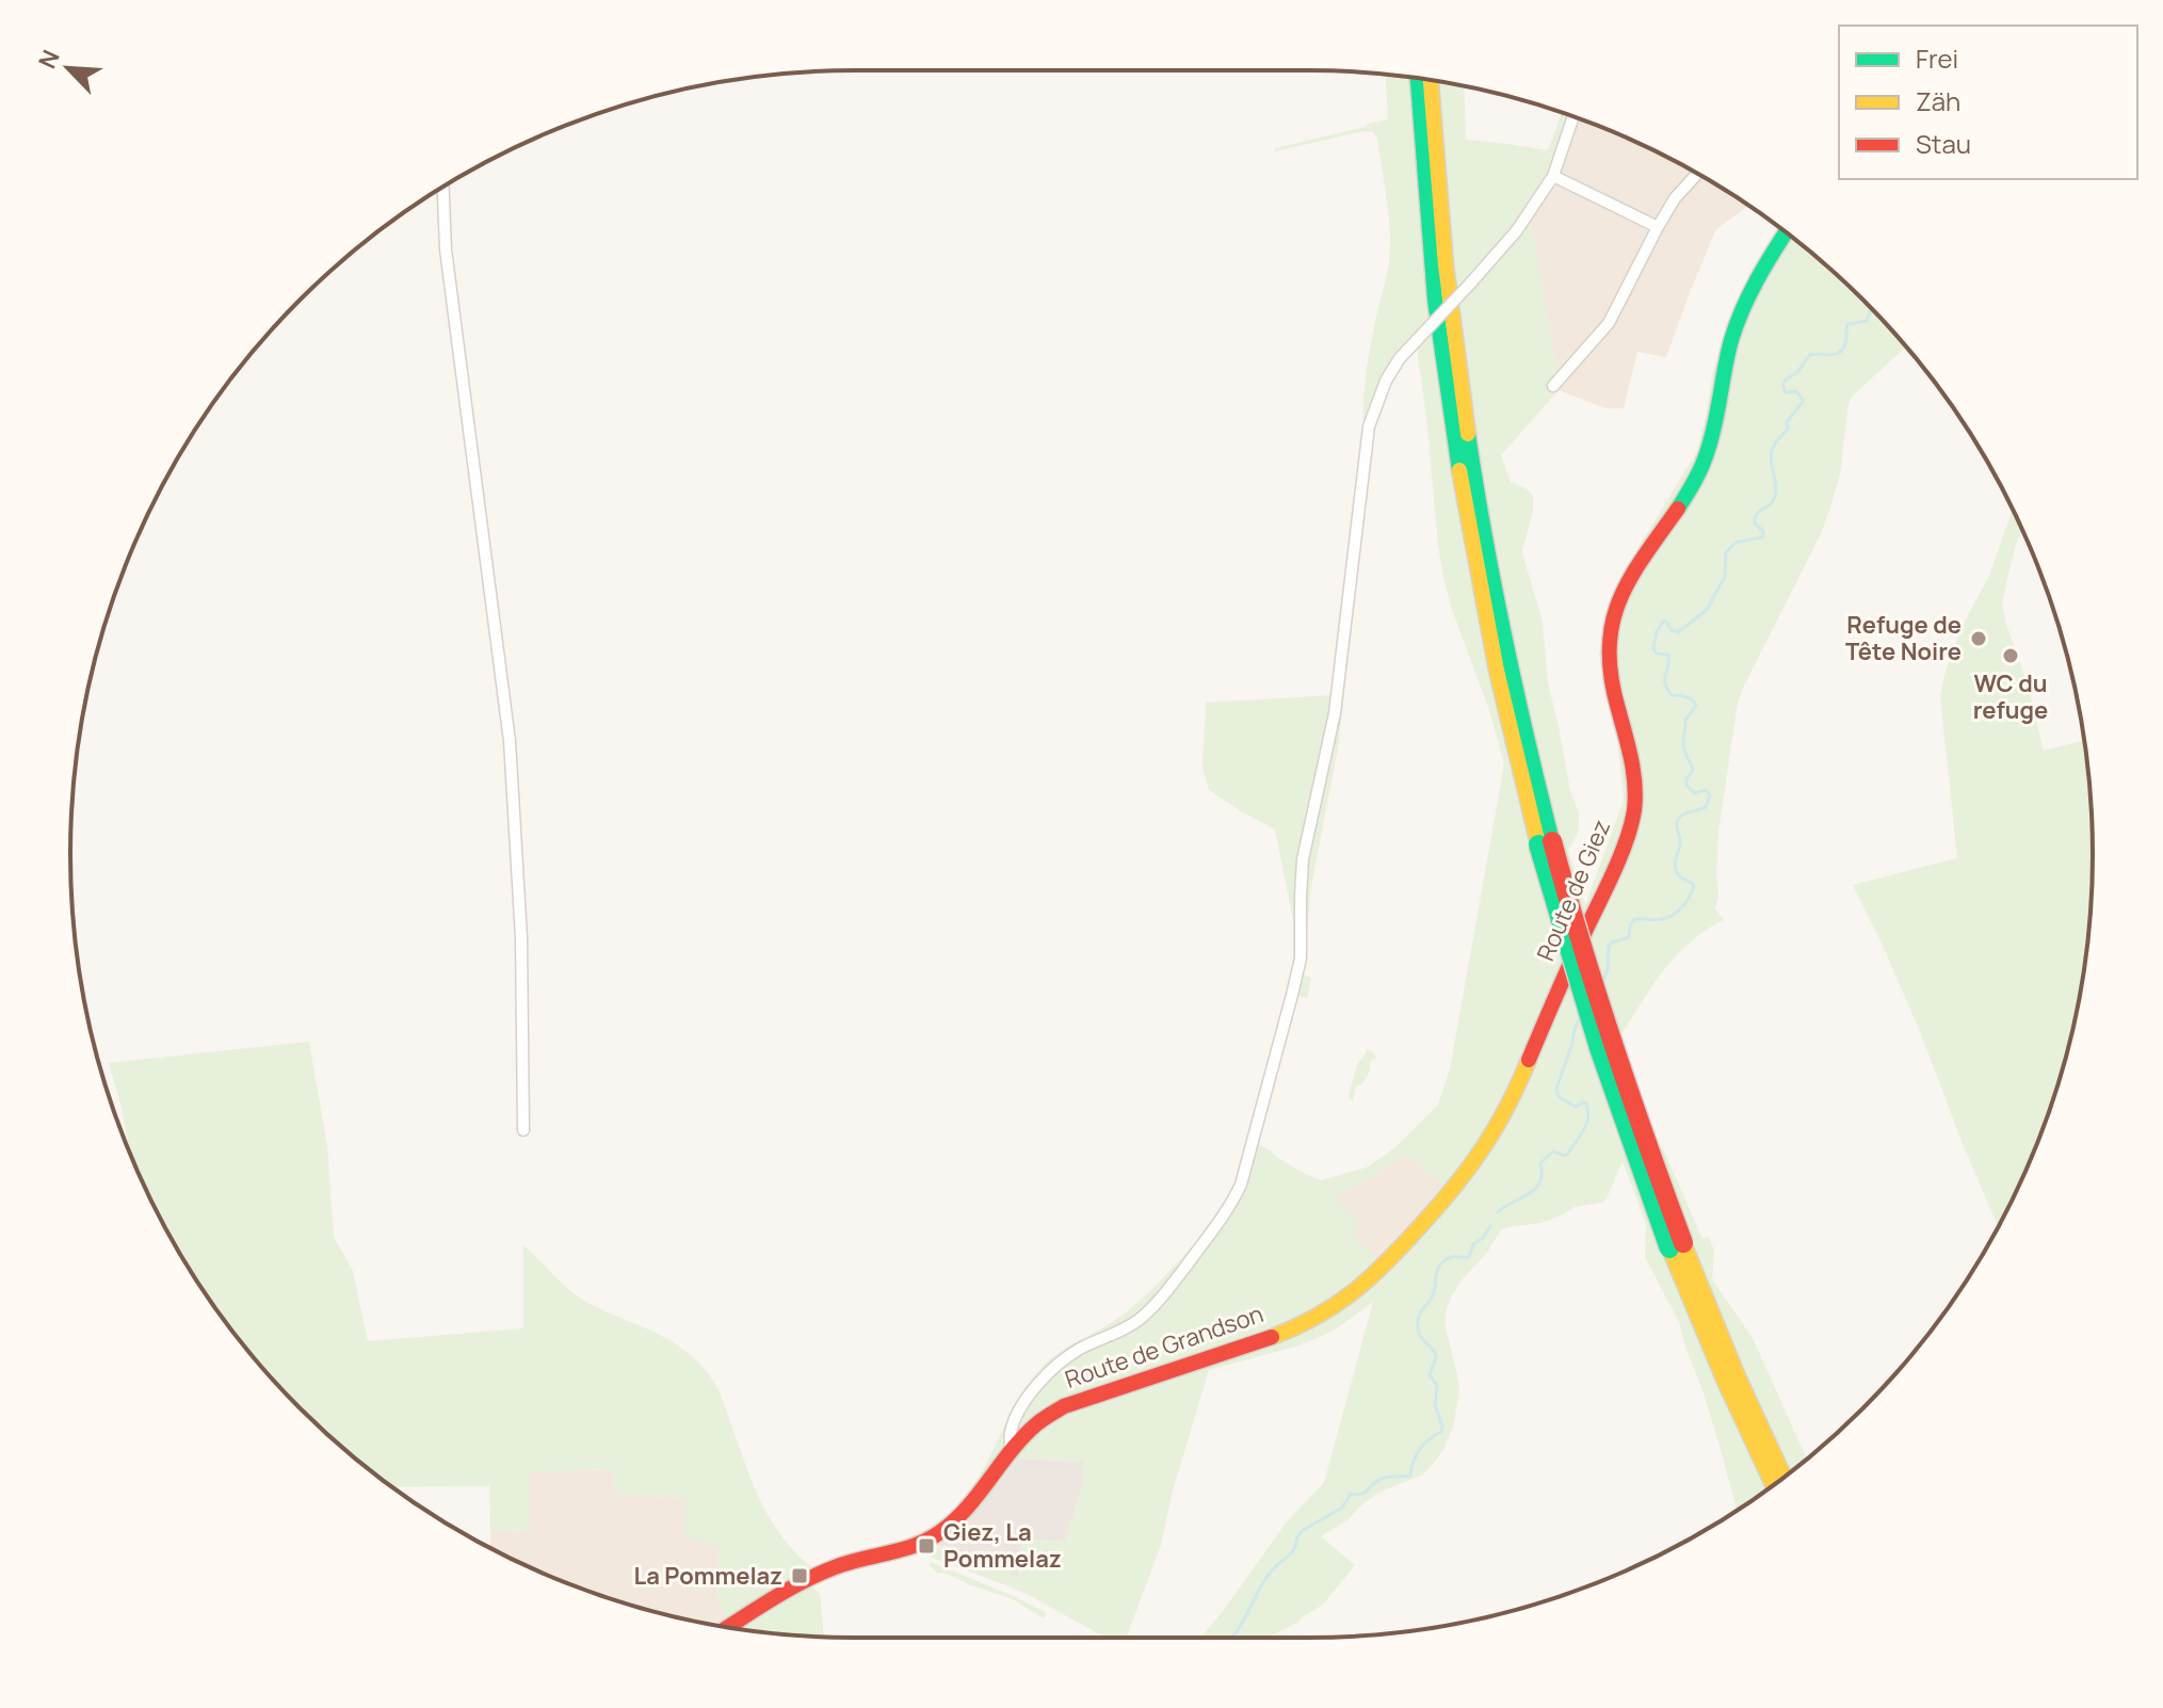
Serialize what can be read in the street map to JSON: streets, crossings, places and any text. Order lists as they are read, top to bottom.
{
  "streets": {
    "main road": ["Route de Giez", "Route de Grandson"]
  },
  "crossings": [
    ["Route de Giez", "Route de Grandson"]
  ],
  "places": {
    "other": ["Refuge de Tête Noire", "WC du refuge"],
    "transit": ["Giez, La Pommelaz", "La Pommelaz"]
  },
  "legend": ["Frei", "Zäh", "Stau"],
  "north": "top left"
}
